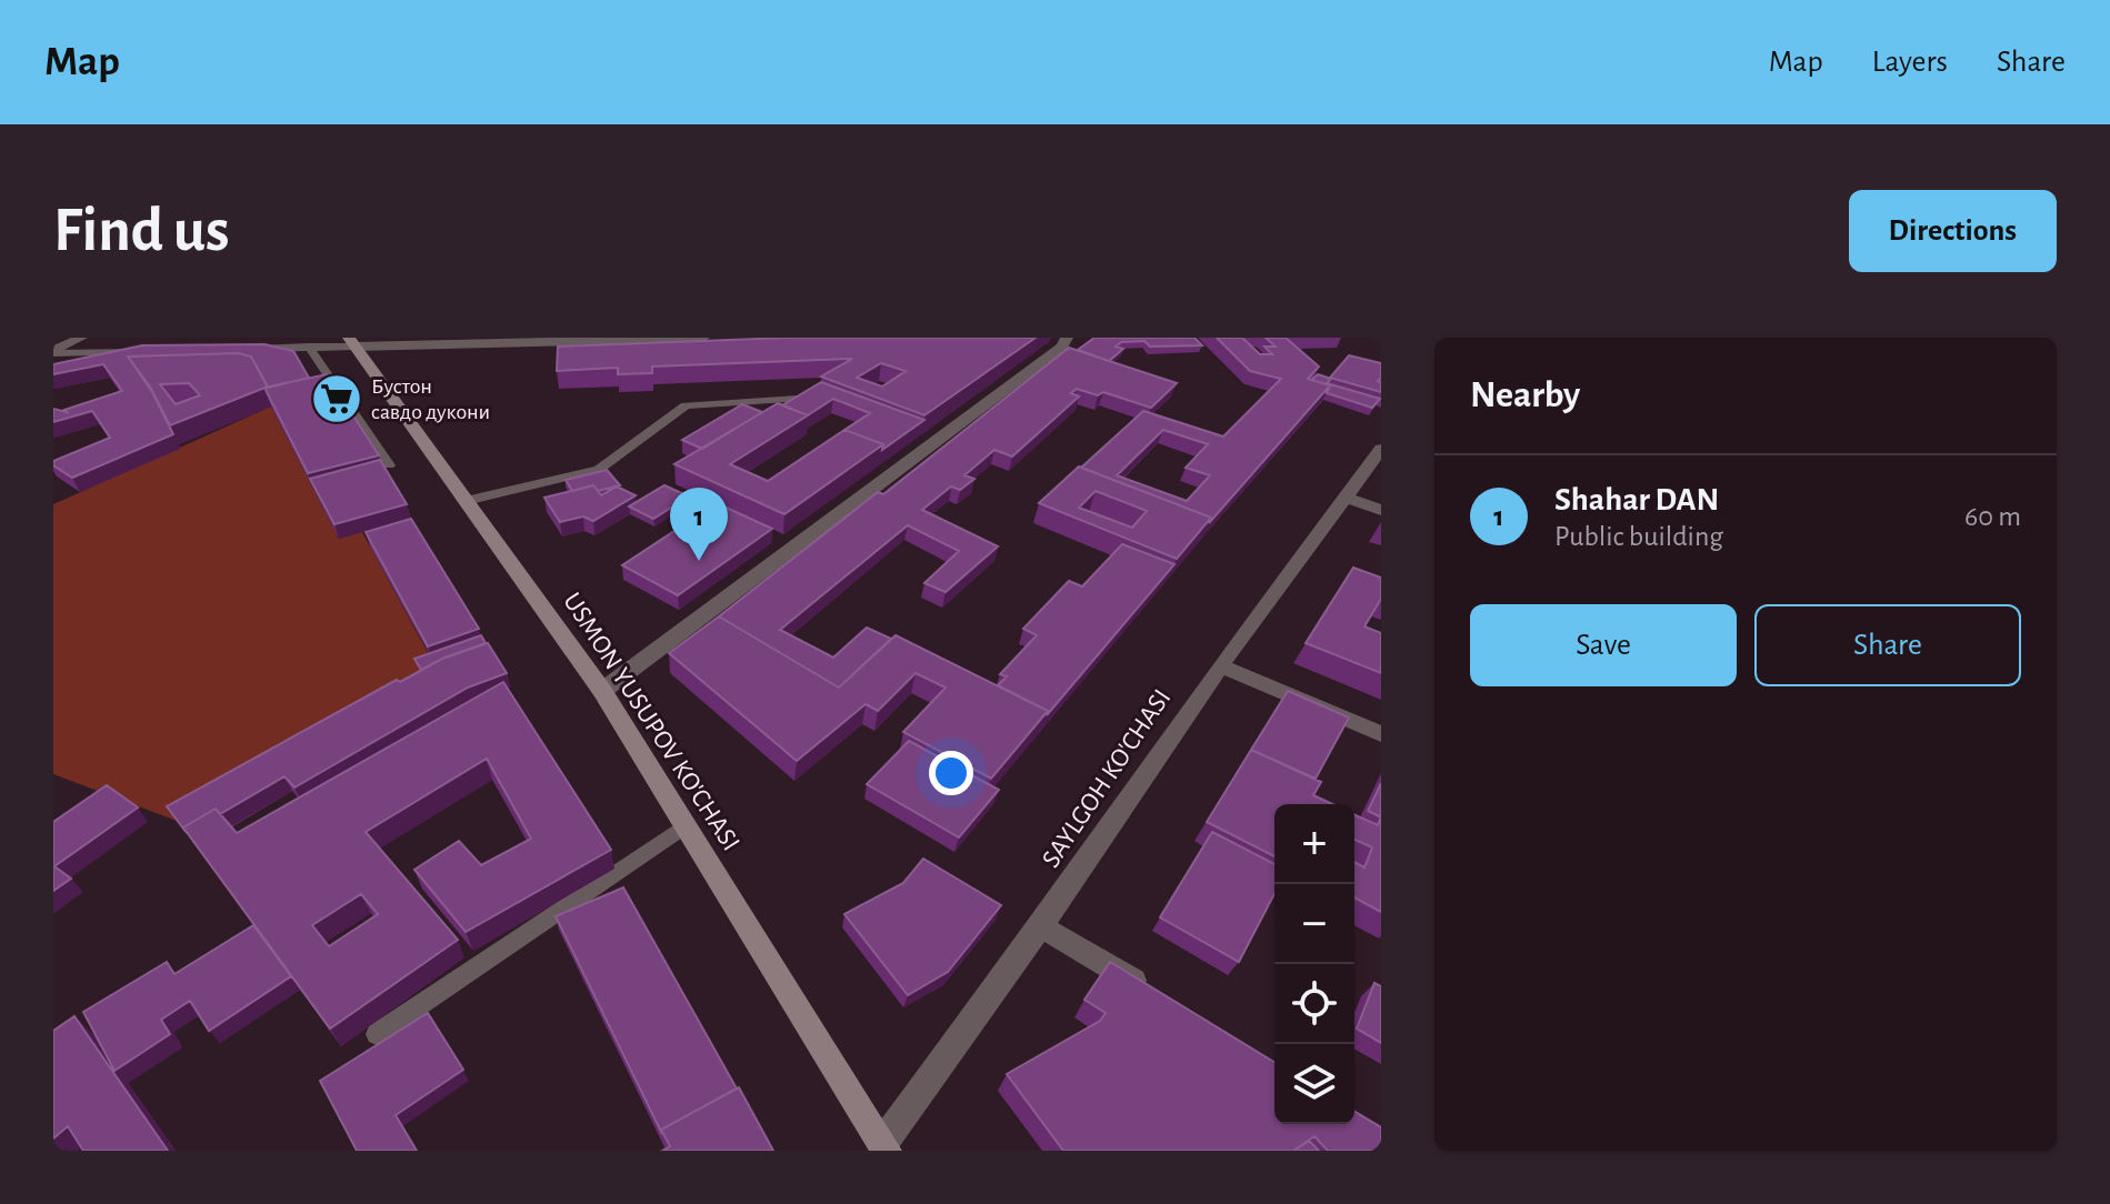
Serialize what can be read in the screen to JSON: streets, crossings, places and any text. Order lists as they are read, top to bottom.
{
  "streets": {
    "main road": ["USMON YUSUPOV KO'CHASI"],
    "street": ["SAYLGOH KO'CHASI"]
  },
  "crossings": [
    ["USMON YUSUPOV KO'CHASI", "SAYLGOH KO'CHASI"]
  ],
  "places": {
    "supermarket": ["Бустон савдо дукони"]
  },
  "page": {
    "header": "Map",
    "nav": ["Map", "Layers", "Share"],
    "buttons": [
      "Directions",
      ["Save", "Share"]
    ],
    "title": "Find us",
    "heading": "Nearby",
    "list": [
      {
        "mark": "1",
        "name": "Shahar DAN",
        "note": "Public building",
        "value": "60 m"
      }
    ],
    "pins": "1",
    "map_buttons": ["+", "−"]
  }
}
